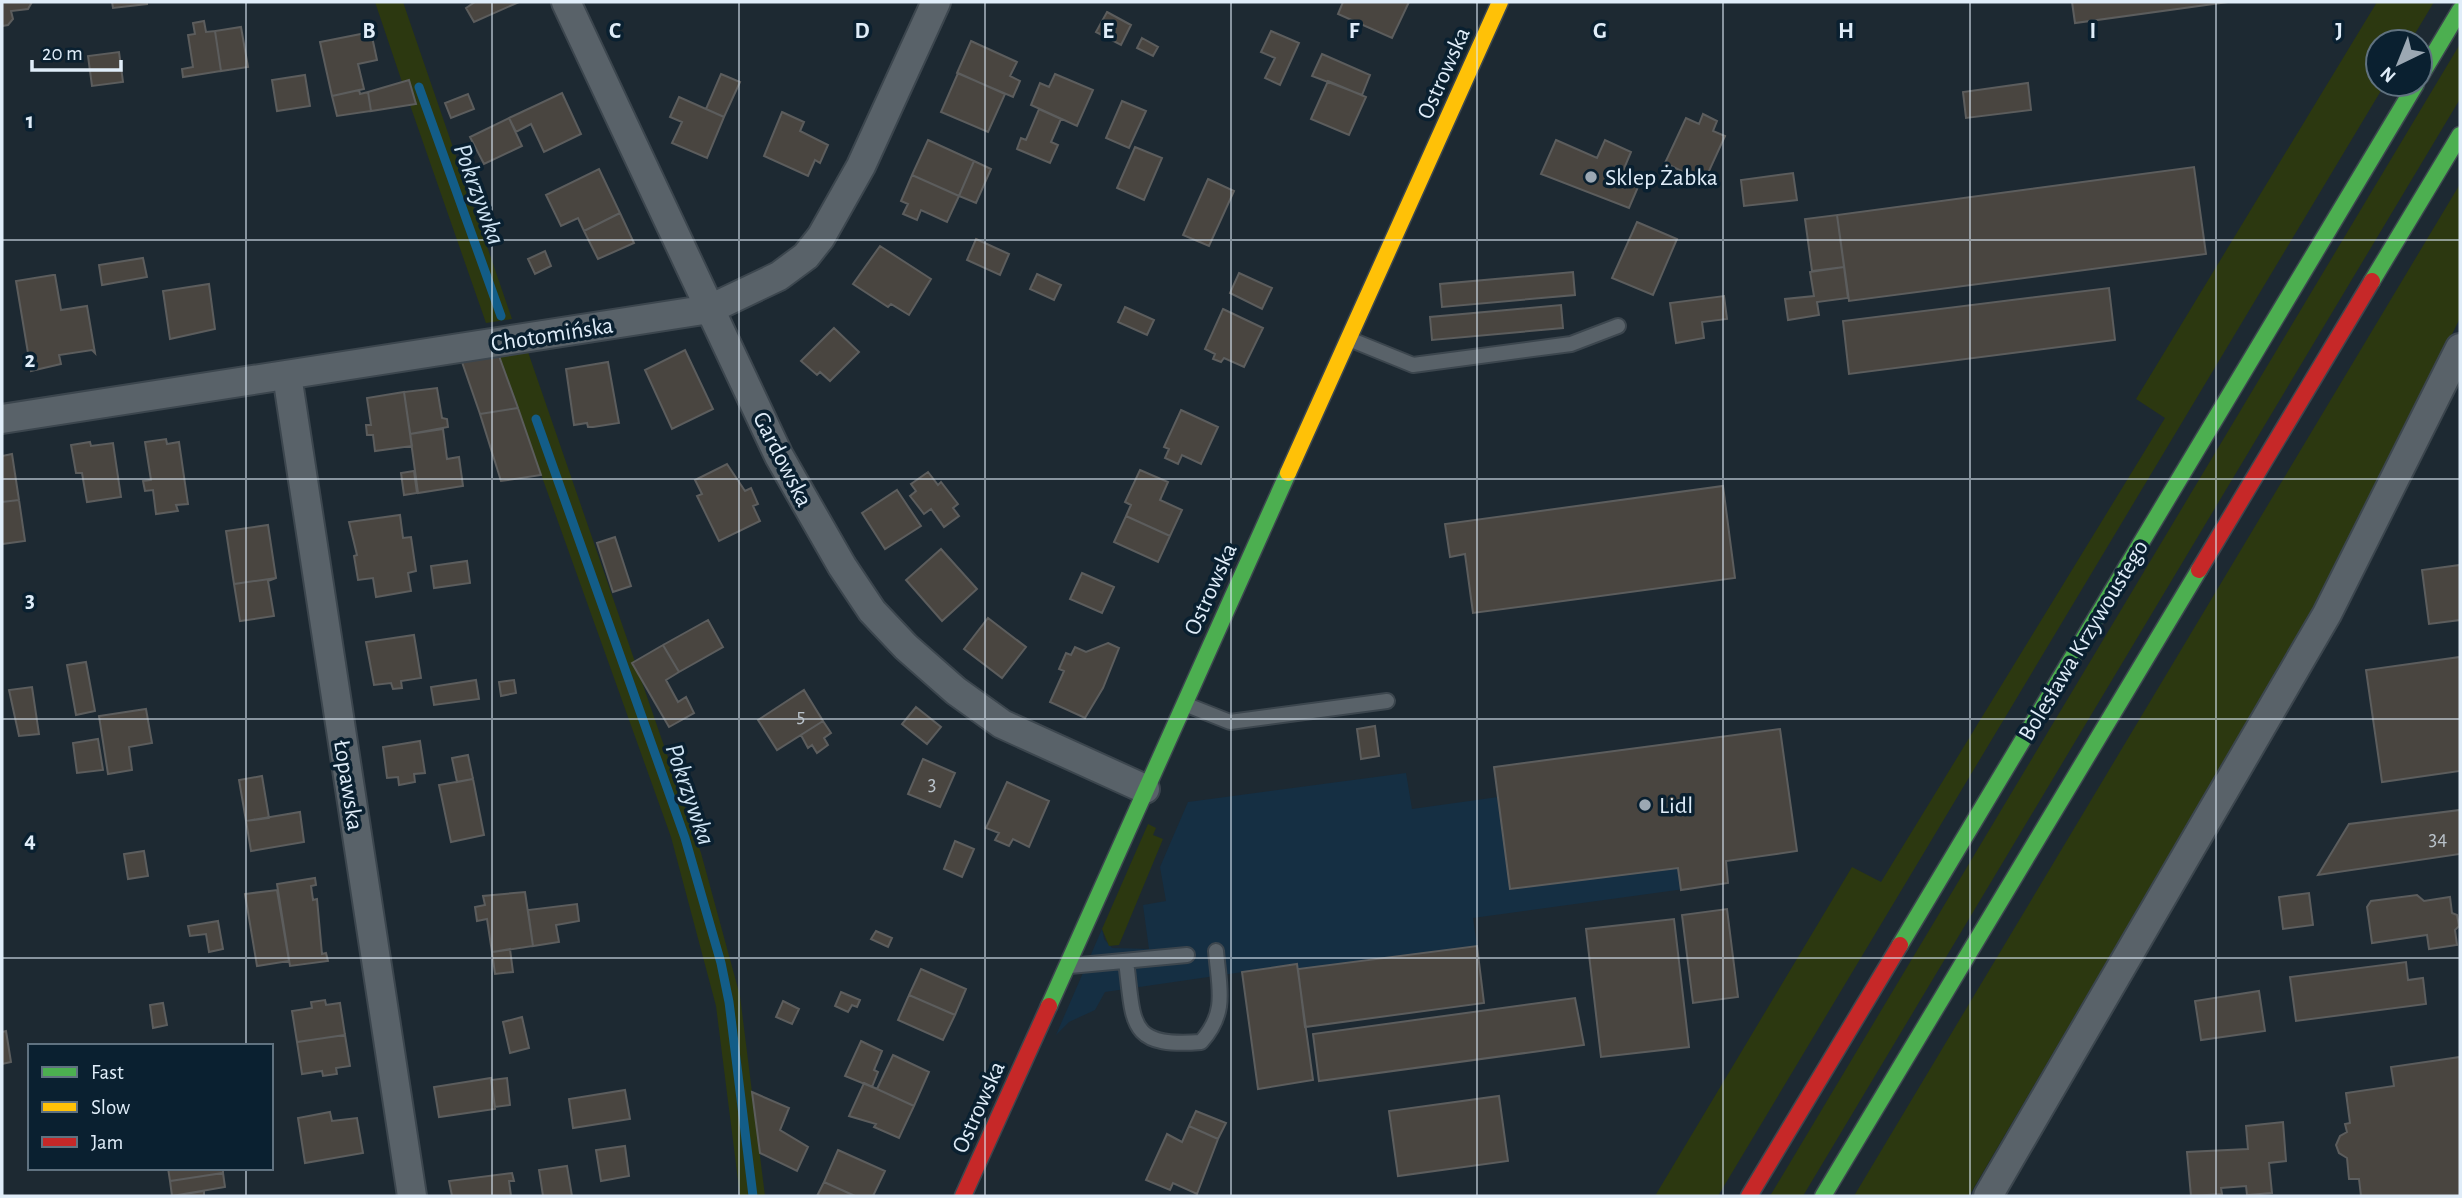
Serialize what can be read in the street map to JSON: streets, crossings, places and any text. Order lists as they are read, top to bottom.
{
  "streets": {
    "main road": ["Ostrowska", "Bolesława Krzywoustego"],
    "street": ["Chotomińska", "Gardowska", "Łopawska"]
  },
  "crossings": [
    ["Ostrowska", "Gardowska"],
    ["Chotomińska", "Gardowska"],
    ["Chotomińska", "Łopawska"]
  ],
  "water": ["Pokrzywka"],
  "places": ["Sklep Żabka", "Lidl"],
  "house_numbers": ["5", "3", "34"],
  "legend": ["Fast", "Slow", "Jam"],
  "scale_bar": "20 m",
  "north": "bottom left",
  "grid": {
    "columns": [
      "B",
      "C",
      "D",
      "E",
      "F",
      "G",
      "H",
      "I",
      "J"
    ],
    "rows": [
      "1",
      "2",
      "3",
      "4"
    ]
  }
}
